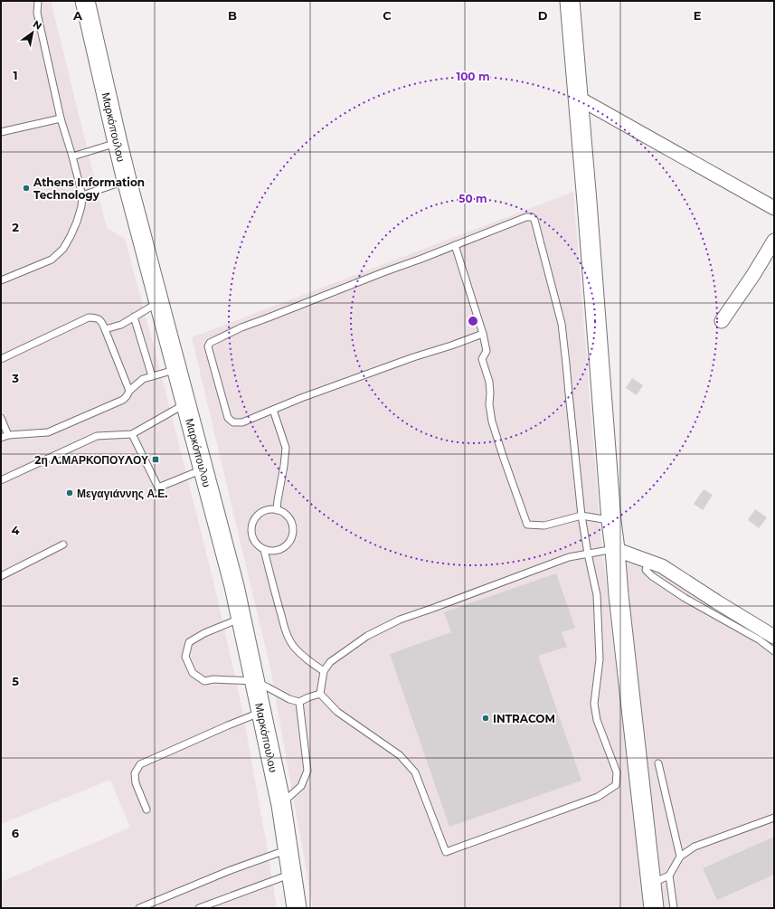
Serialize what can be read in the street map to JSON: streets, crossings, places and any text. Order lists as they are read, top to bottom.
{
  "streets": {
    "main road": ["Μαρκόπουλου"]
  },
  "places": {
    "other": ["Athens Information Technology", "Μεγαγιάννης Α.Ε.", "INTRACOM"],
    "transit": ["2η Λ.ΜΑΡΚΟΠΟΥΛΟΥ"]
  },
  "north": "top right",
  "grid": {
    "columns": [
      "A",
      "B",
      "C",
      "D",
      "E"
    ],
    "rows": [
      "1",
      "2",
      "3",
      "4",
      "5",
      "6"
    ]
  },
  "rings": ["100 m", "50 m"]
}
